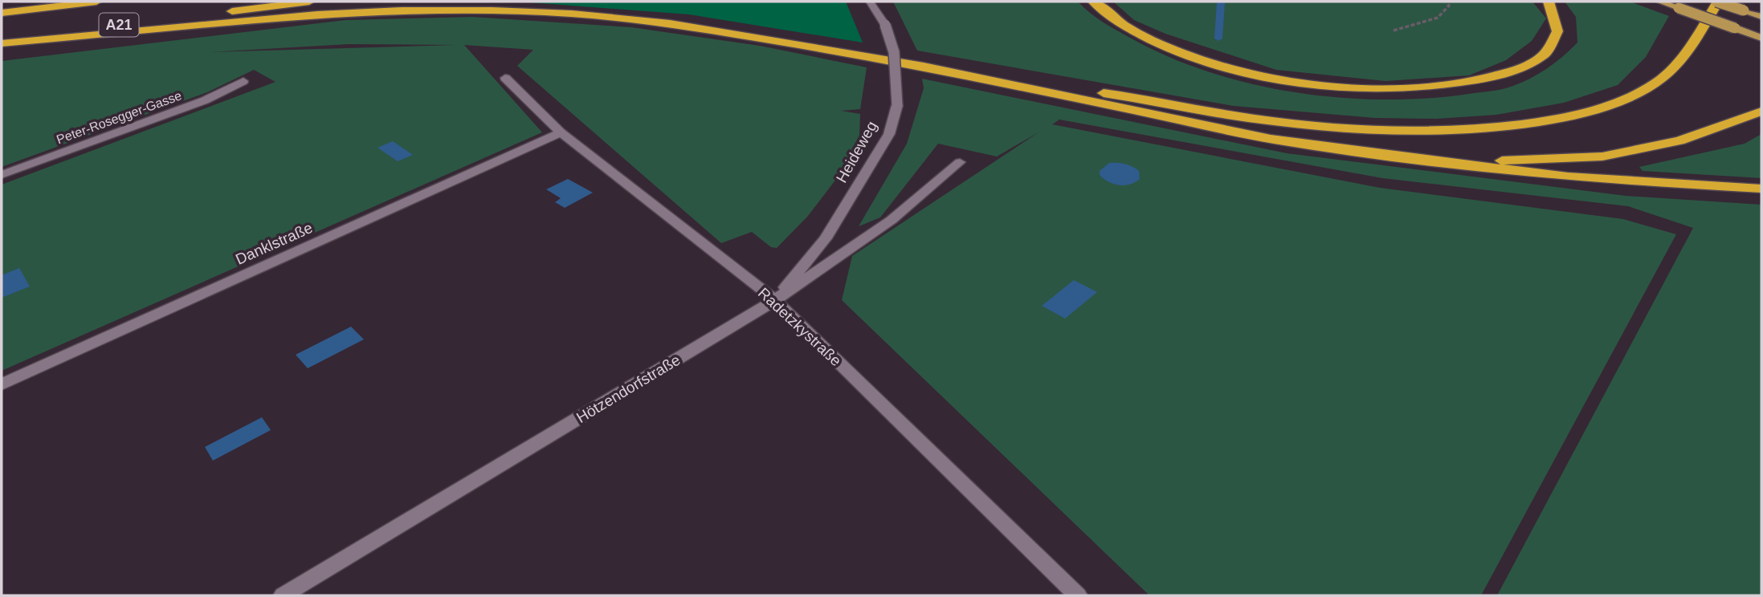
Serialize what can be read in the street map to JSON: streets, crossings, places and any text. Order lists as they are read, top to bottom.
{
  "streets": {
    "highway": ["A21"],
    "street": [
      "Peter-Rosegger-Gasse",
      "Heideweg",
      "Danklstraße",
      "Radetzkystraße",
      "Hötzendorfstraße"
    ]
  },
  "crossings": [
    ["Heideweg", "Radetzkystraße"],
    ["Heideweg", "Hötzendorfstraße"],
    ["Danklstraße", "Radetzkystraße"],
    ["Radetzkystraße", "Hötzendorfstraße"]
  ]
}
